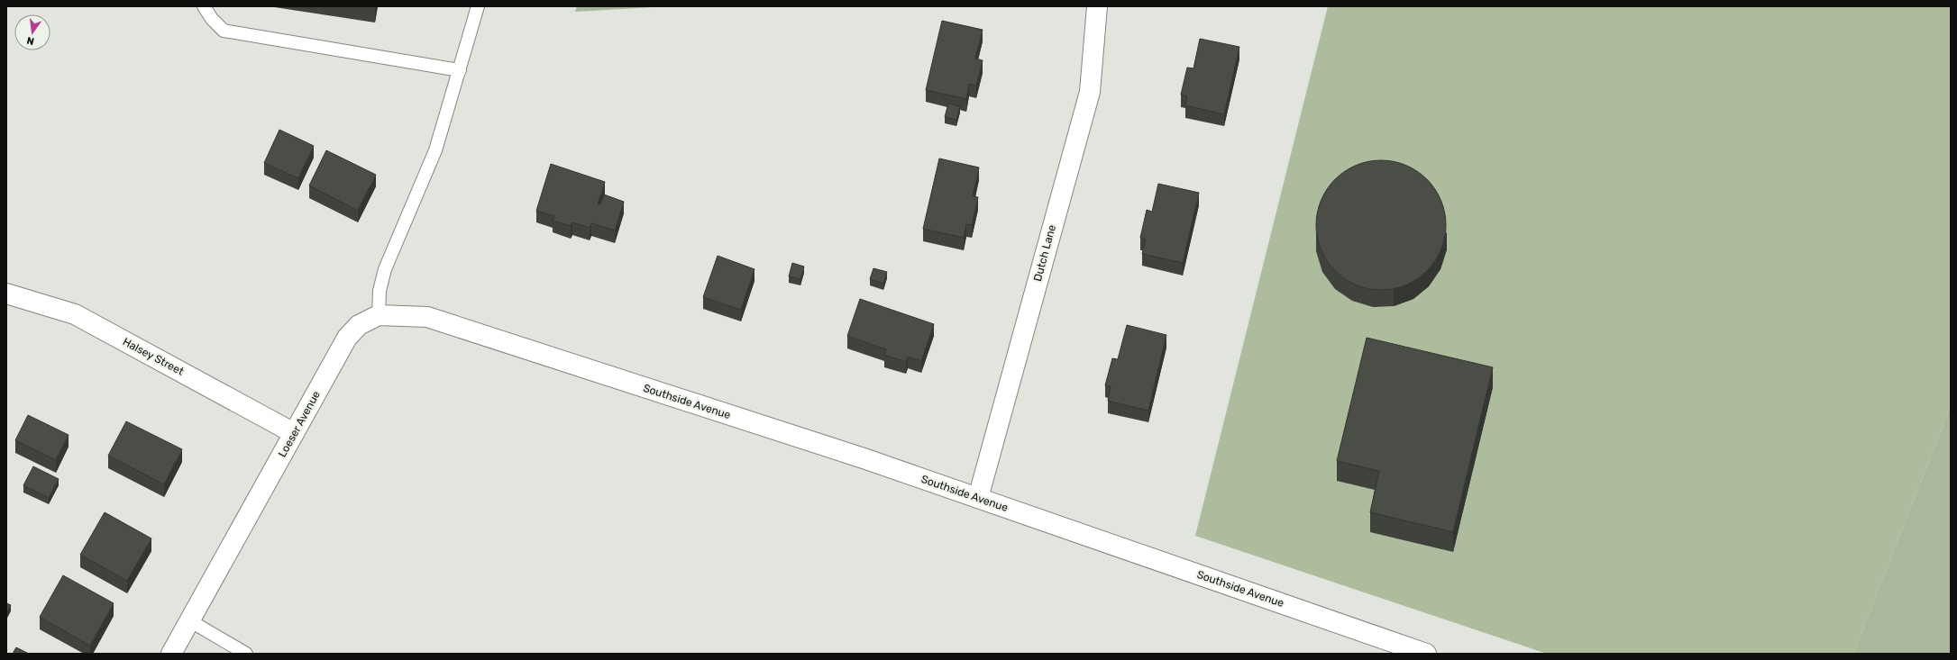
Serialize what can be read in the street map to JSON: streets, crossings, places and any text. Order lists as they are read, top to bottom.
{
  "streets": {
    "street": [
      "Dutch Lane",
      "Halsey Street",
      "Southside Avenue",
      "Loeser Avenue"
    ]
  },
  "crossings": [
    ["Dutch Lane", "Southside Avenue"],
    ["Halsey Street", "Loeser Avenue"],
    ["Southside Avenue", "Loeser Avenue"]
  ],
  "north": "bottom"
}
